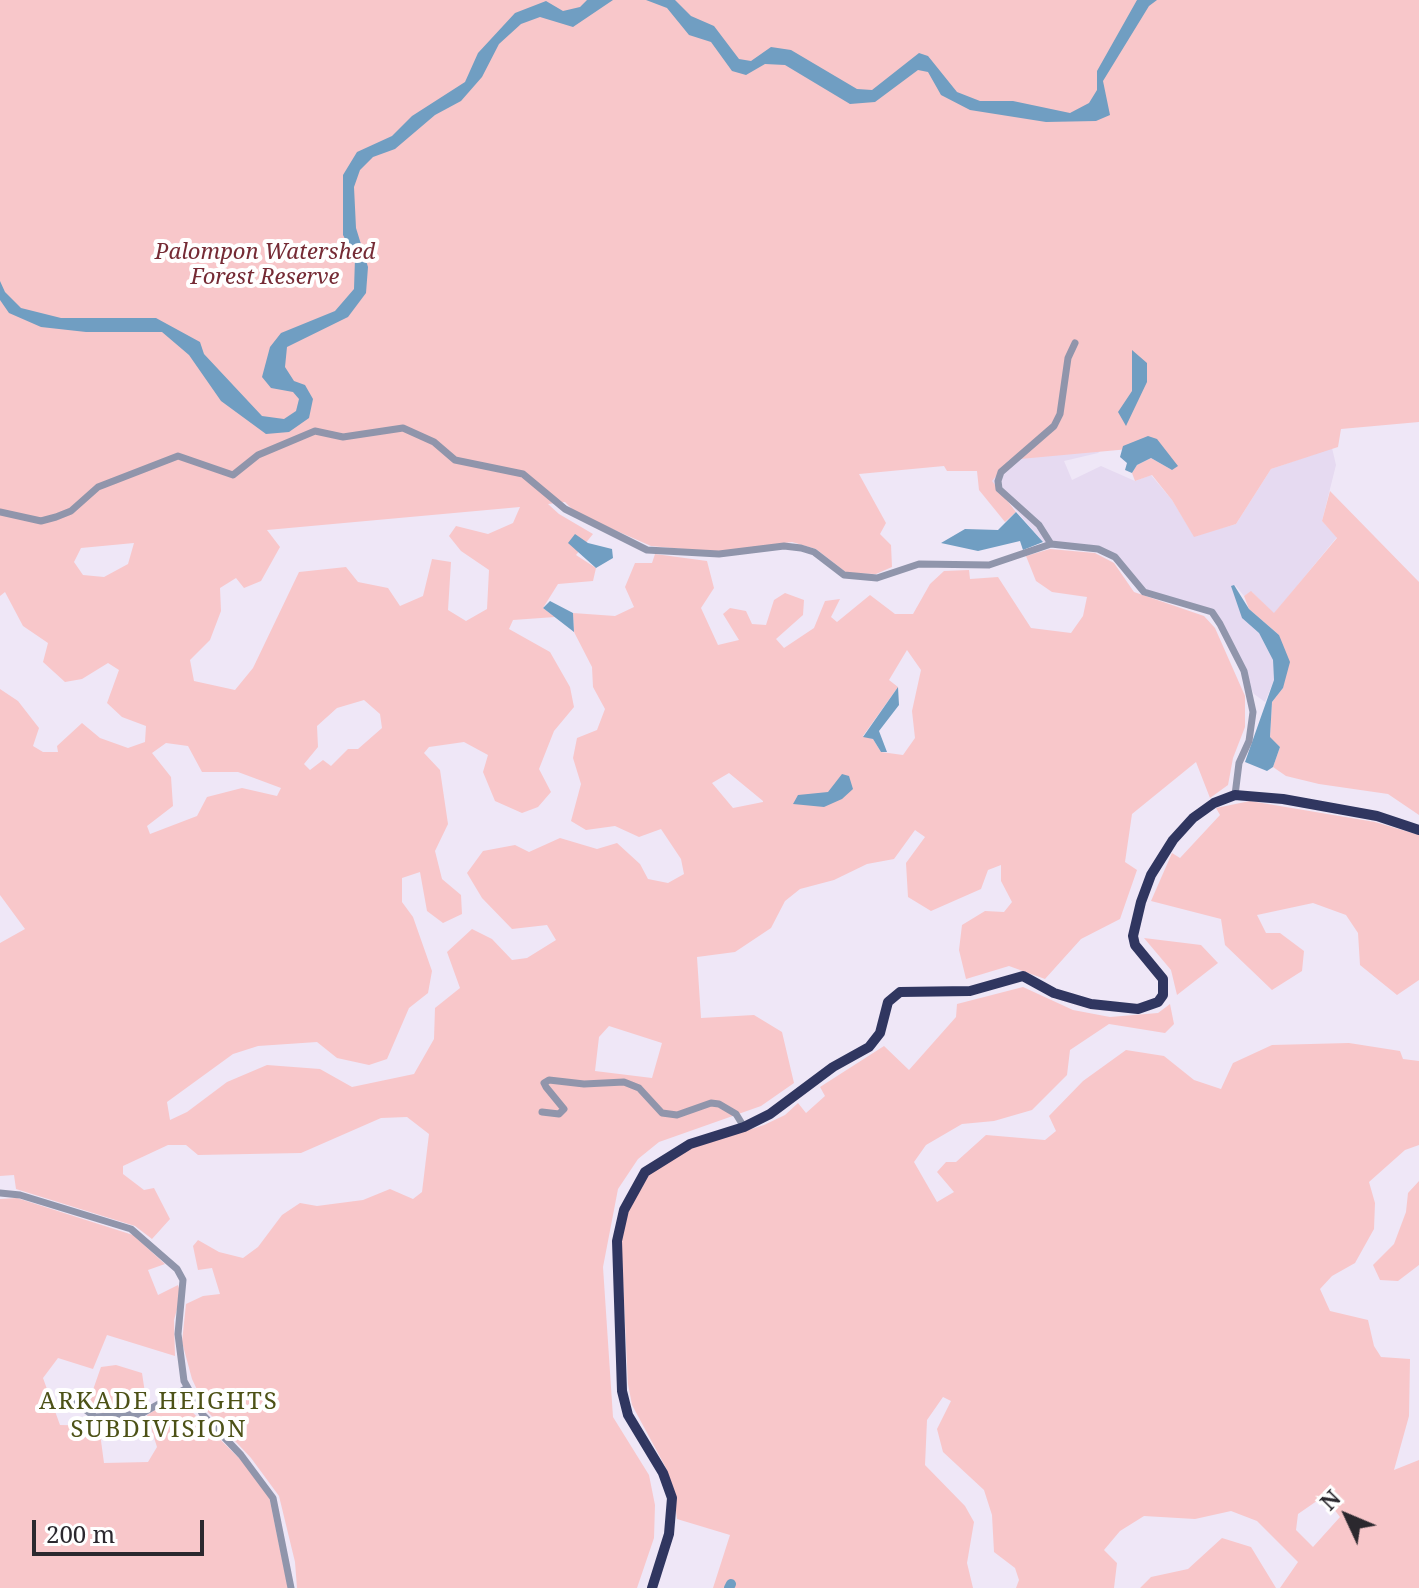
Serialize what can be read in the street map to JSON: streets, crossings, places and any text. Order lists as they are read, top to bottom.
{
  "districts": ["ARKADE HEIGHTS SUBDIVISION"],
  "parks": ["Palompon Watershed Forest Reserve"],
  "scale_bar": "200 m",
  "north": "top left"
}
